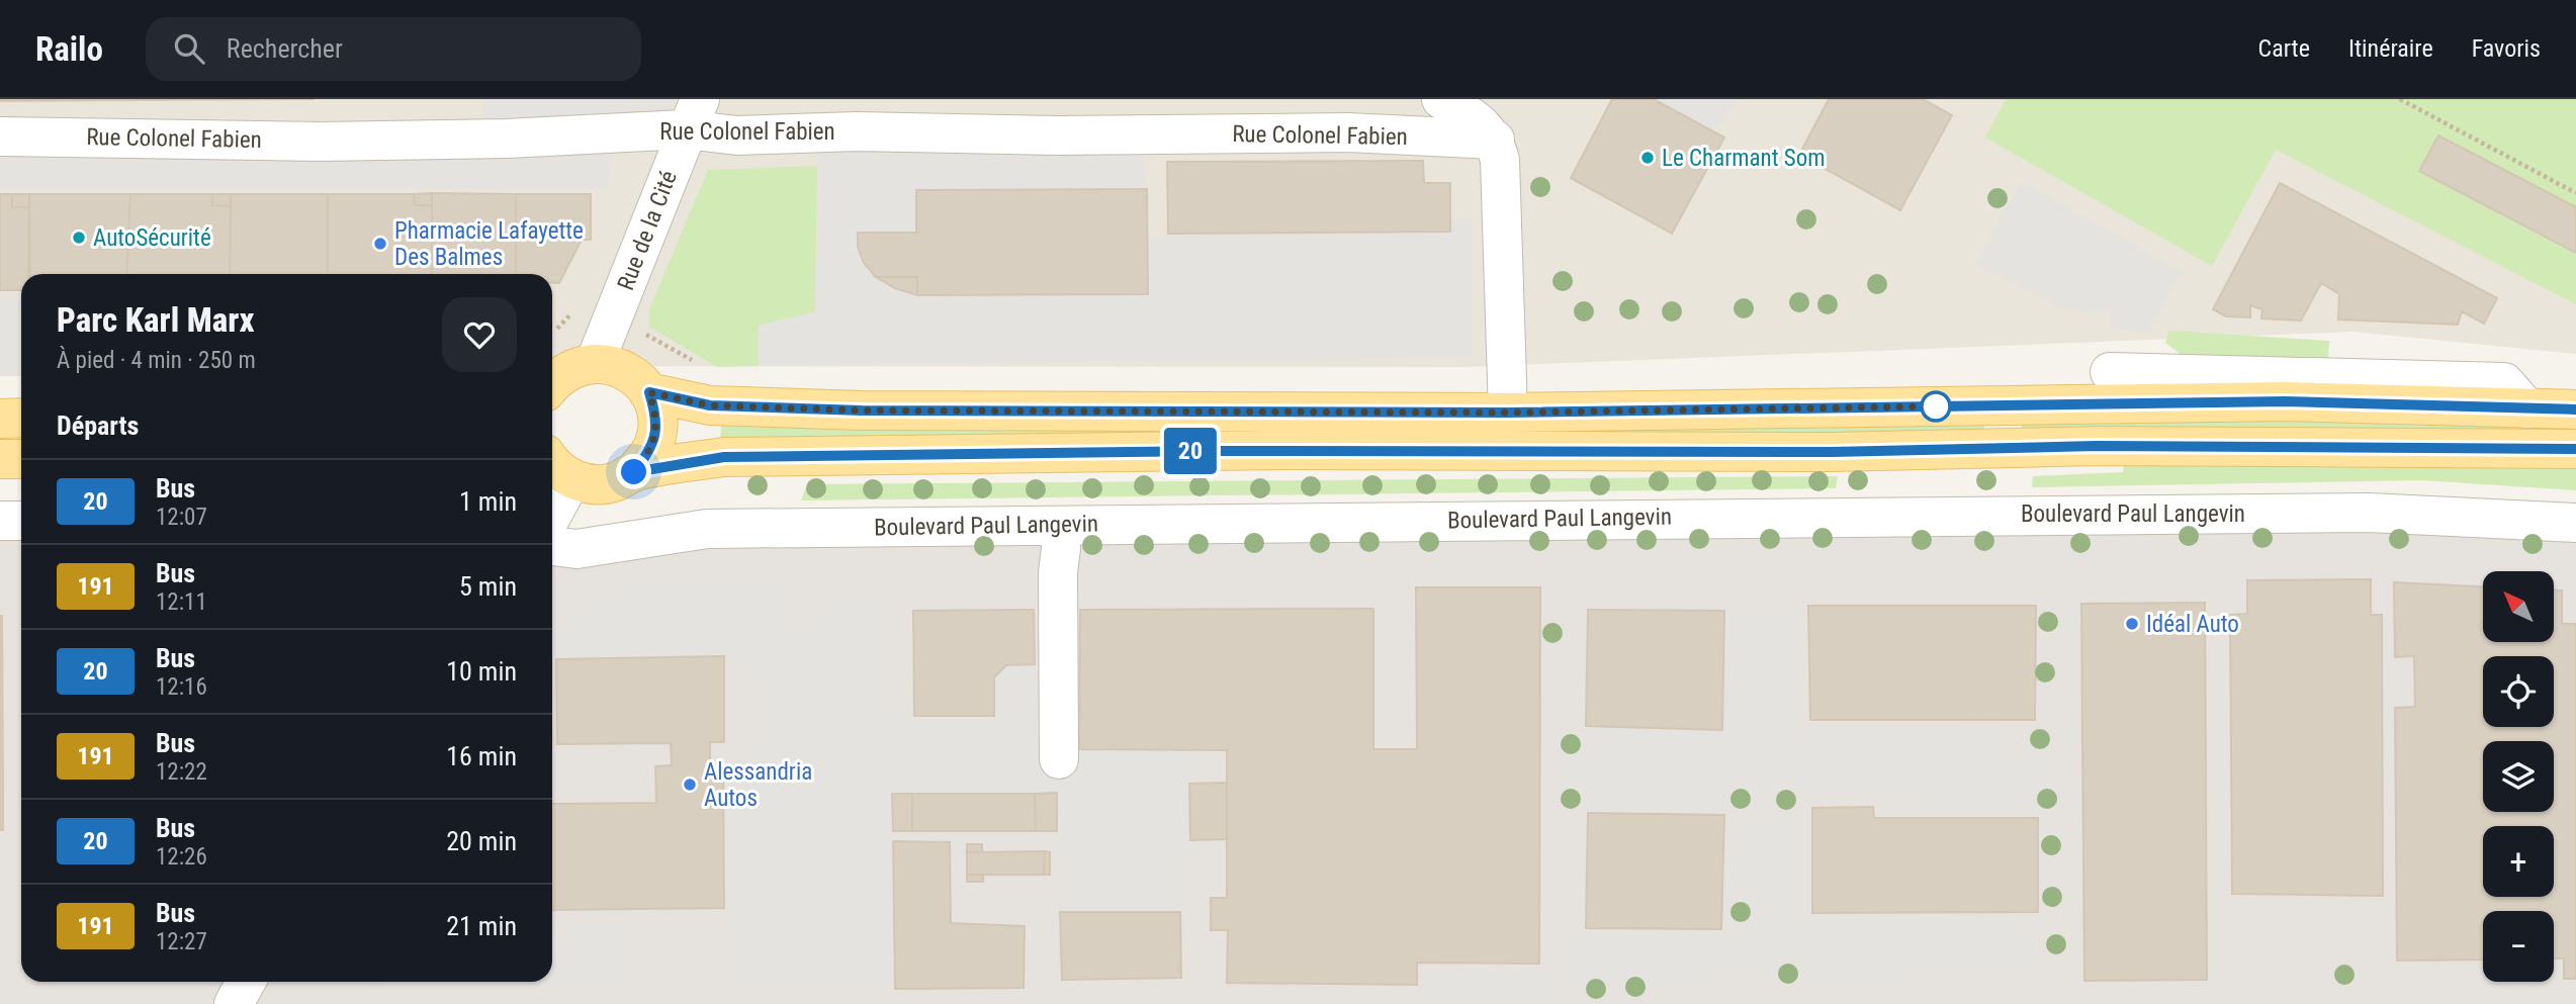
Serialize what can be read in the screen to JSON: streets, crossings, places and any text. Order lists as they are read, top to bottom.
{
  "streets": {
    "street": ["Rue Colonel Fabien", "Rue de la Cité", "Boulevard Paul Langevin"]
  },
  "crossings": [
    ["Rue Colonel Fabien", "Rue de la Cité"]
  ],
  "places": [
    "Le Charmant Som",
    "AutoSécurité",
    "Pharmacie Lafayette Des Balmes",
    "Idéal Auto",
    "Alessandria Autos"
  ],
  "lines": ["bus line 20"],
  "north": "top left",
  "page": {
    "header": "Railo",
    "search": "Rechercher",
    "nav": ["Carte", "Itinéraire", "Favoris"],
    "on_map": "20",
    "heading": [
      ["Parc Karl Marx", "À pied · 4 min · 250 m"],
      "Départs"
    ],
    "list": [
      {
        "mark": "20",
        "name": "Bus",
        "note": "12:07",
        "value": "1 min"
      },
      {
        "mark": "191",
        "name": "Bus",
        "note": "12:11",
        "value": "5 min"
      },
      {
        "mark": "20",
        "name": "Bus",
        "note": "12:16",
        "value": "10 min"
      },
      {
        "mark": "191",
        "name": "Bus",
        "note": "12:22",
        "value": "16 min"
      },
      {
        "mark": "20",
        "name": "Bus",
        "note": "12:26",
        "value": "20 min"
      },
      {
        "mark": "191",
        "name": "Bus",
        "note": "12:27",
        "value": "21 min"
      }
    ],
    "map_buttons": ["+", "−"]
  }
}
